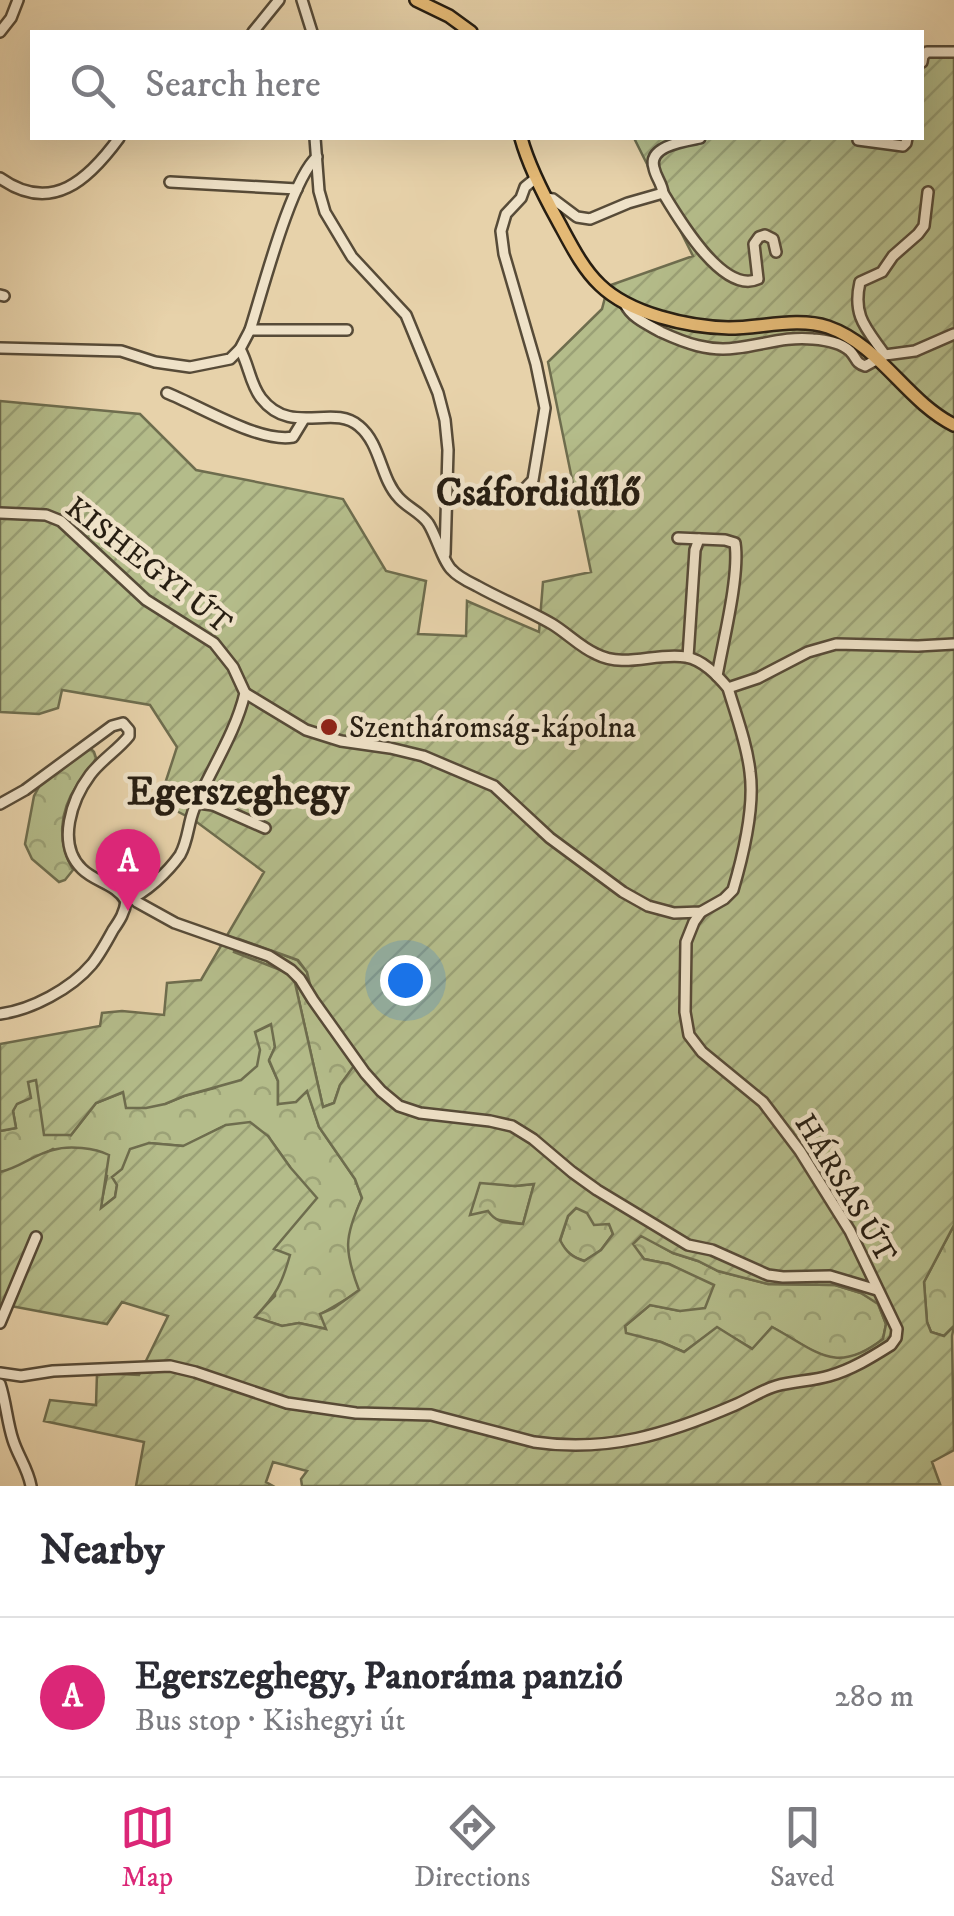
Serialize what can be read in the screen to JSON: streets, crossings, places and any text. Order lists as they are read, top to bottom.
{
  "streets": {
    "street": ["KISHEGYI ÚT", "HÁRSAS ÚT"]
  },
  "districts": ["Csáfordidűlő", "Egerszeghegy"],
  "places": ["Szentháromság-kápolna"],
  "page": {
    "search": "Search here",
    "pins": "A",
    "heading": "Nearby",
    "list": [
      {
        "mark": "A",
        "name": "Egerszeghegy, Panoráma panzió",
        "note": "Bus stop · Kishegyi út",
        "value": "280 m"
      }
    ],
    "nav": ["Map", "Directions", "Saved"]
  }
}
